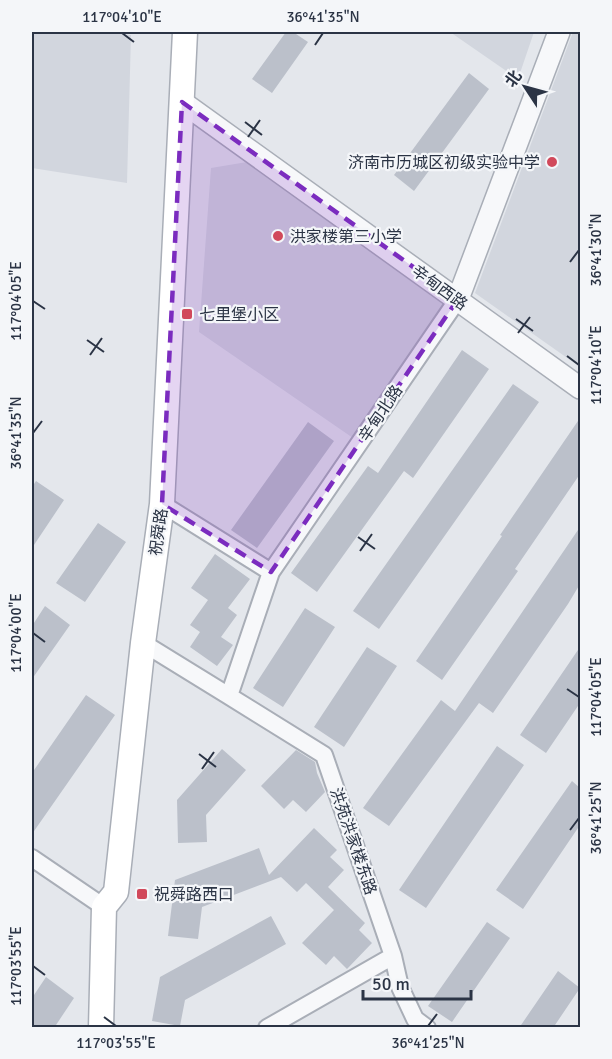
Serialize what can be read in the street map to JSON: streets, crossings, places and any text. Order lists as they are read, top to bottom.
{
  "streets": {
    "main road": ["祝舜路"],
    "street": ["辛甸西路", "辛甸北路", "洪苑洪家楼东路"]
  },
  "crossings": [
    ["辛甸西路", "辛甸北路"],
    ["辛甸西路", "祝舜路"],
    ["辛甸北路", "洪苑洪家楼东路"]
  ],
  "places": {
    "other": ["济南市历城区初级实验中学", "洪家楼第三小学"],
    "transit": ["七里堡小区", "祝舜路西口"]
  },
  "scale_bar": "50 m",
  "north": "top left",
  "coordinates": [
    "117°04'10\"E",
    "36°41'35\"N",
    "36°41'30\"N",
    "117°04'05\"E",
    "117°04'00\"E",
    "36°41'25\"N",
    "117°03'55\"E"
  ]
}
